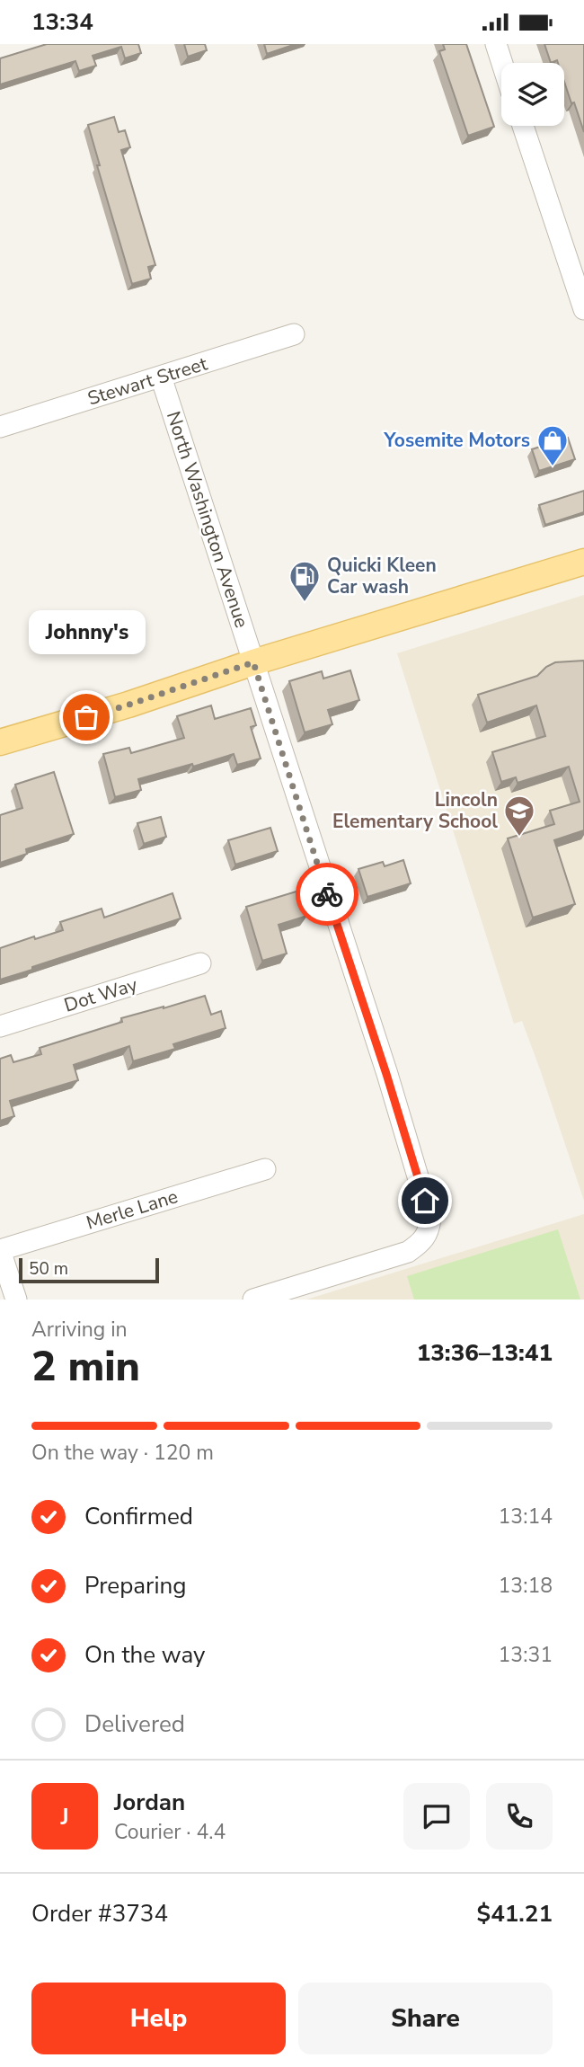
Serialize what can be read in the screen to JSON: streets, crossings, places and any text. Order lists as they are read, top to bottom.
{
  "streets": {
    "street": [
      "Stewart Street",
      "North Washington Avenue",
      "Dot Way",
      "Merle Lane"
    ]
  },
  "crossings": [
    ["Stewart Street", "North Washington Avenue"]
  ],
  "places": {
    "shop": ["Yosemite Motors"],
    "fuel station": ["Quicki Kleen Car wash"],
    "other": ["Johnny's"],
    "school or university": ["Lincoln Elementary School"]
  },
  "scale_bar": "50 m",
  "page": {
    "status": "13:34",
    "bubble": "Johnny's",
    "scale": "50 m",
    "heading": ["2 min", "Arriving in", "13:36–13:41"],
    "panel": [
      "Jordan",
      "Courier · 4.4",
      "Order #3734",
      "$41.21"
    ],
    "bar": "On the way · 120 m",
    "list": [
      ["Confirmed", "13:14"],
      ["Preparing", "13:18"],
      ["On the way", "13:31"],
      "Delivered"
    ],
    "round": "J",
    "buttons": ["Help", "Share"]
  }
}
